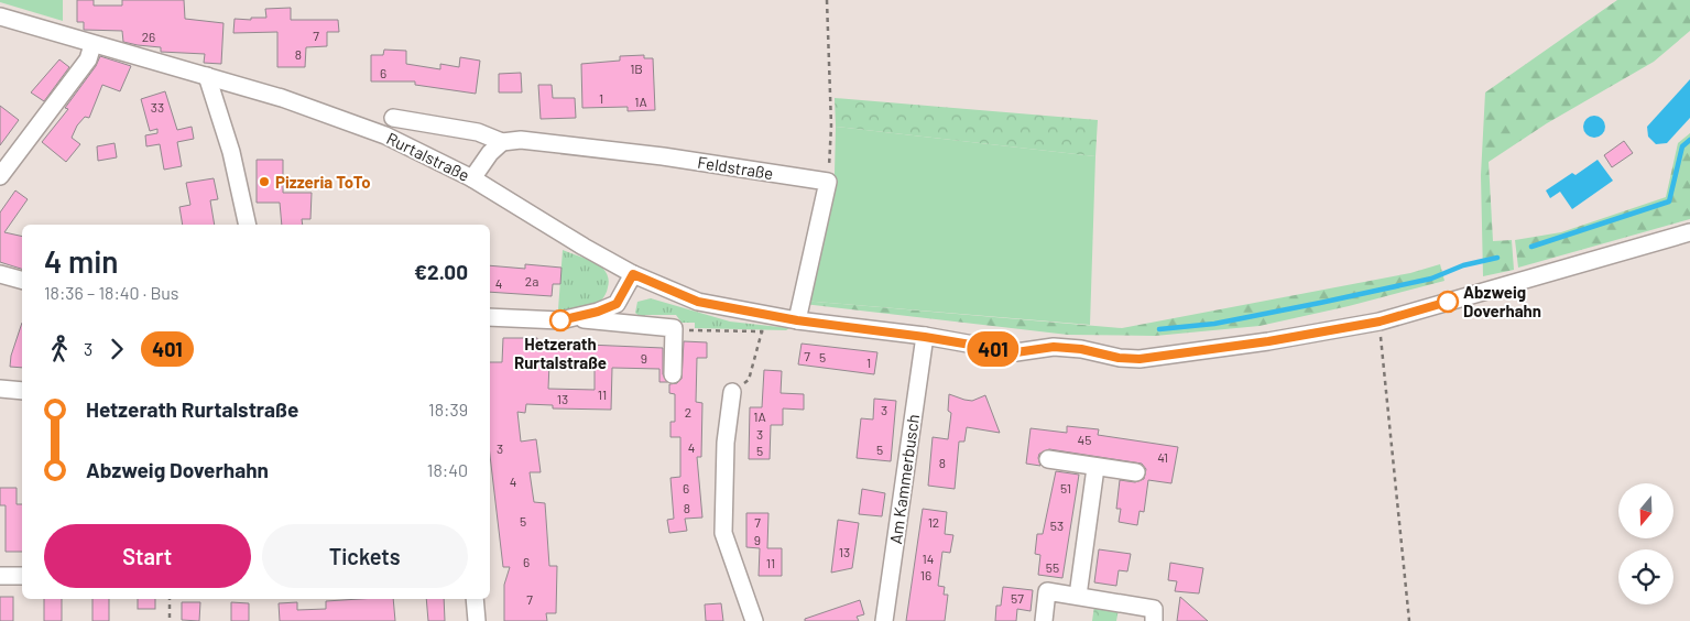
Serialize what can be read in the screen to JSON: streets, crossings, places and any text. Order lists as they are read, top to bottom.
{
  "streets": {
    "street": ["Rurtalstraße", "Feldstraße", "Am Kammerbusch"]
  },
  "crossings": [
    ["Rurtalstraße", "Am Kammerbusch"]
  ],
  "places": ["Pizzeria ToTo", "Abzweig Doverhahn", "Hetzerath Rurtalstraße"],
  "lines": ["bus line 401"],
  "house_numbers": [
    "7",
    "26",
    "8",
    "1B",
    "6",
    "1",
    "1A",
    "33",
    "2a",
    "4",
    "7",
    "5",
    "9",
    "1",
    "11",
    "13",
    "3",
    "2",
    "1A",
    "3",
    "45",
    "4",
    "3",
    "5",
    "5",
    "41",
    "8",
    "4",
    "6",
    "51",
    "8",
    "5",
    "7",
    "12",
    "53",
    "9",
    "13",
    "14",
    "6",
    "11",
    "55",
    "16",
    "57",
    "7"
  ],
  "north": "bottom",
  "page": {
    "on_map": "401",
    "heading": ["4 min", "18:36 – 18:40 · Bus", "€2.00"],
    "legs": ["3", "401"],
    "list": [
      {
        "name": "Hetzerath Rurtalstraße",
        "value": "18:39"
      },
      {
        "name": "Abzweig Doverhahn",
        "value": "18:40"
      }
    ],
    "buttons": ["Start", "Tickets"]
  }
}
